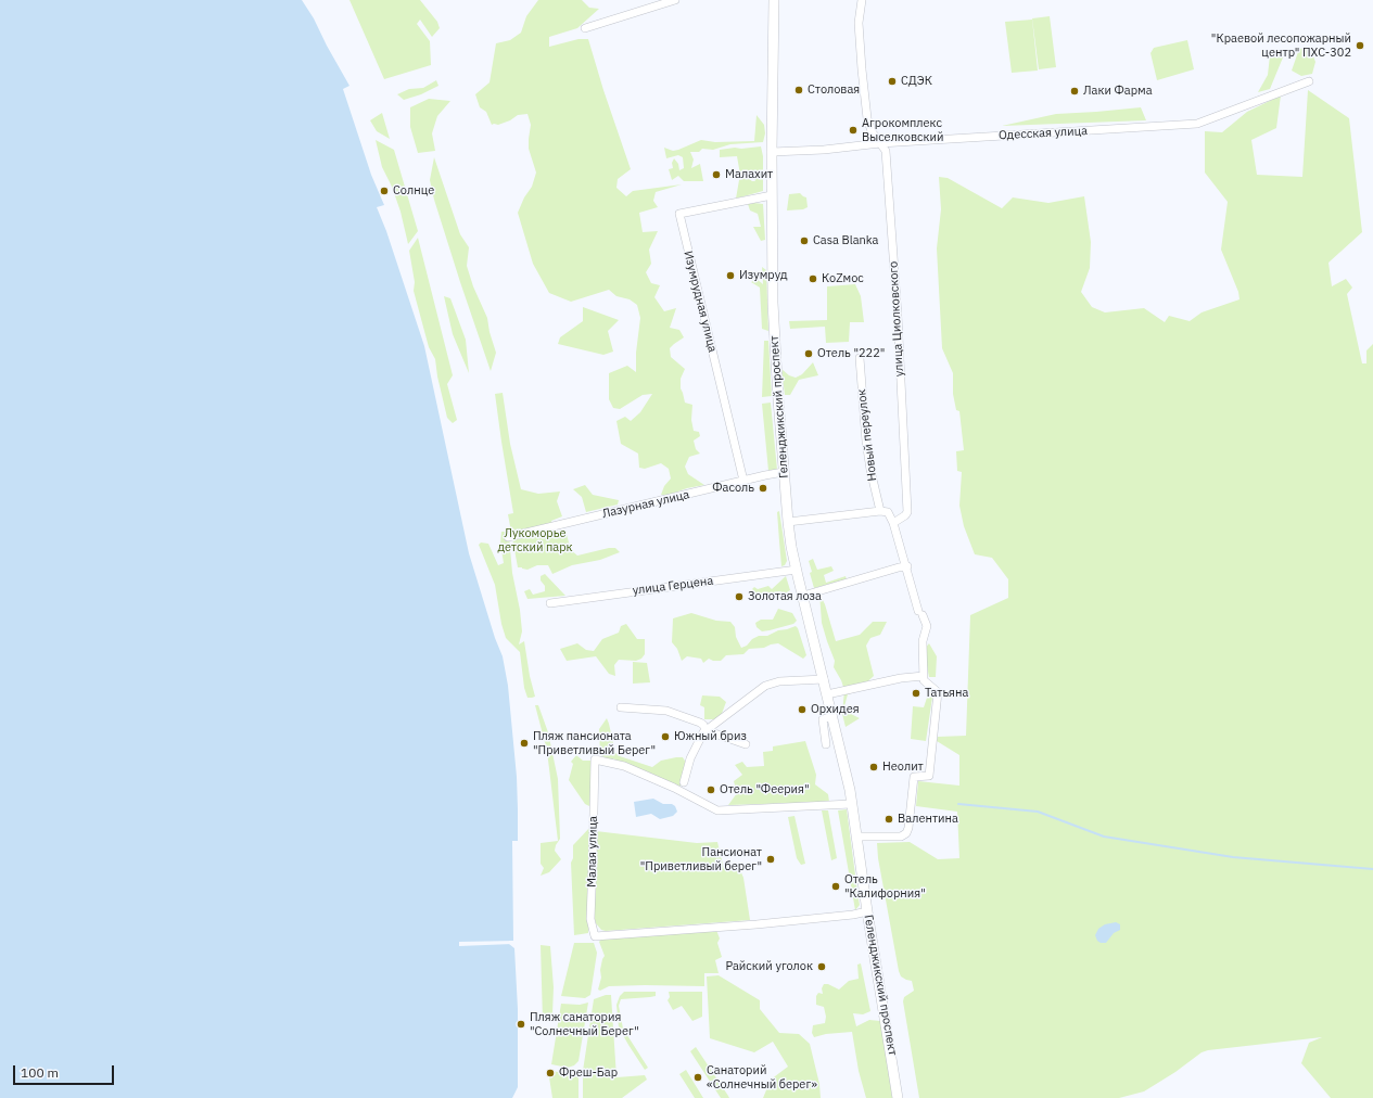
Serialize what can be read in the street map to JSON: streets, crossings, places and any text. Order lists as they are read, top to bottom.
{
  "streets": {
    "main road": ["Геленджикский проспект"],
    "street": [
      "Одесская улица",
      "Изумрудная улица",
      "улица Циолковского",
      "Новый переулок",
      "Лазурная улица",
      "улица Герцена",
      "Малая улица"
    ]
  },
  "crossings": [
    ["Одесская улица", "улица Циолковского"],
    ["Изумрудная улица", "Геленджикский проспект"],
    ["Изумрудная улица", "Лазурная улица"],
    ["Геленджикский проспект", "Лазурная улица"],
    ["Геленджикский проспект", "улица Герцена"],
    ["Геленджикский проспект", "Малая улица"]
  ],
  "parks": ["Лукоморье детский парк"],
  "places": [
    "\"Краевой лесопожарный центр\" ПХС-302",
    "СДЭК",
    "Столовая",
    "Лаки Фарма",
    "Агрокомплекс Выселковский",
    "Малахит",
    "Солнце",
    "Casa Blanka",
    "Изумруд",
    "КоZмос",
    "Отель \"222\"",
    "Фасоль",
    "Золотая лоза",
    "Татьяна",
    "Орхидея",
    "Южный бриз",
    "Пляж пансионата \"Приветливый Берег\"",
    "Неолит",
    "Отель \"Феерия\"",
    "Валентина",
    "Пансионат \"Приветливый берег\"",
    "Отель \"Калифорния\"",
    "Райский уголок",
    "Пляж санатория \"Солнечный Берег\"",
    "Фреш-Бар",
    "Санаторий «Солнечный берег»"
  ],
  "scale_bar": "100 m"
}
